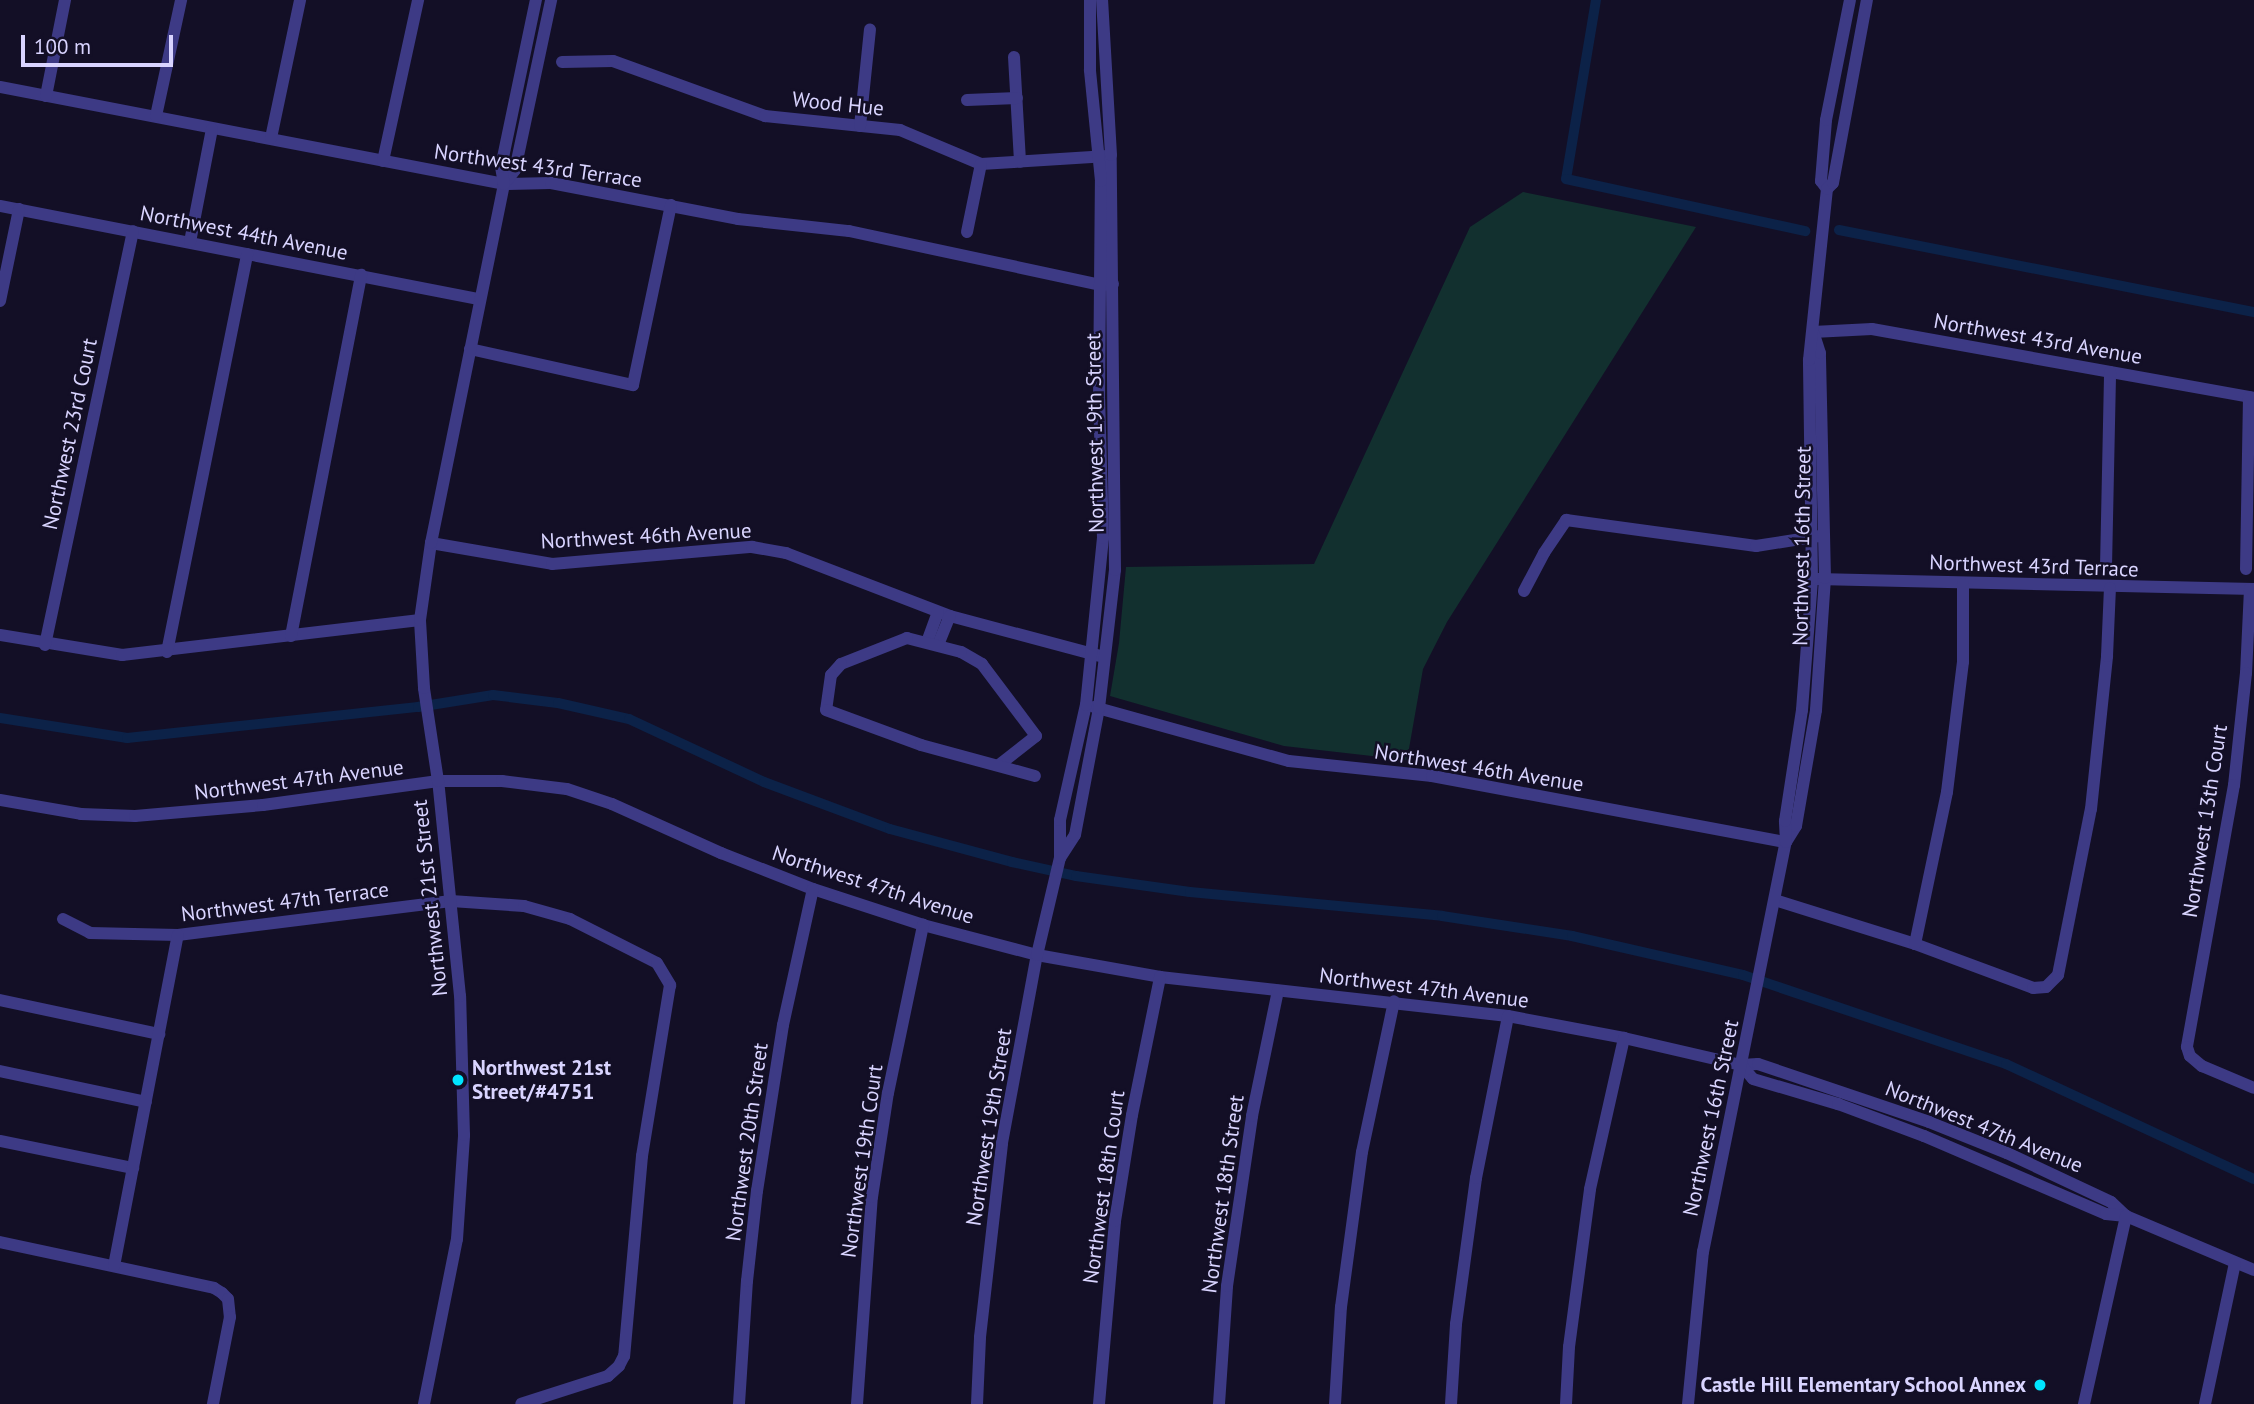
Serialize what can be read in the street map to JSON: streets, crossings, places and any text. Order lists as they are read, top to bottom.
{
  "streets": {
    "street": [
      "Wood Hue",
      "Northwest 43rd Terrace",
      "Northwest 44th Avenue",
      "Northwest 43rd Avenue",
      "Northwest 19th Street",
      "Northwest 23rd Court",
      "Northwest 46th Avenue",
      "Northwest 16th Street",
      "Northwest 47th Avenue",
      "Northwest 13th Court",
      "Northwest 21st Street",
      "Northwest 47th Terrace",
      "Northwest 20th Street",
      "Northwest 19th Court",
      "Northwest 18th Court",
      "Northwest 18th Street"
    ]
  },
  "crossings": [
    ["Wood Hue", "Northwest 19th Street"],
    ["Northwest 43rd Terrace", "Northwest 19th Street"],
    ["Northwest 43rd Terrace", "Northwest 16th Street"],
    ["Northwest 43rd Terrace", "Northwest 13th Court"],
    ["Northwest 43rd Terrace", "Northwest 21st Street"],
    ["Northwest 44th Avenue", "Northwest 23rd Court"],
    ["Northwest 44th Avenue", "Northwest 21st Street"],
    ["Northwest 43rd Avenue", "Northwest 16th Street"],
    ["Northwest 19th Street", "Northwest 46th Avenue"],
    ["Northwest 19th Street", "Northwest 47th Avenue"],
    ["Northwest 46th Avenue", "Northwest 16th Street"],
    ["Northwest 46th Avenue", "Northwest 21st Street"],
    ["Northwest 16th Street", "Northwest 47th Avenue"],
    ["Northwest 47th Avenue", "Northwest 21st Street"],
    ["Northwest 47th Avenue", "Northwest 20th Street"],
    ["Northwest 47th Avenue", "Northwest 19th Court"],
    ["Northwest 47th Avenue", "Northwest 18th Court"],
    ["Northwest 47th Avenue", "Northwest 18th Street"],
    ["Northwest 21st Street", "Northwest 47th Terrace"]
  ],
  "places": ["Northwest 21st Street/#4751", "Castle Hill Elementary School Annex"],
  "scale_bar": "100 m"
}
